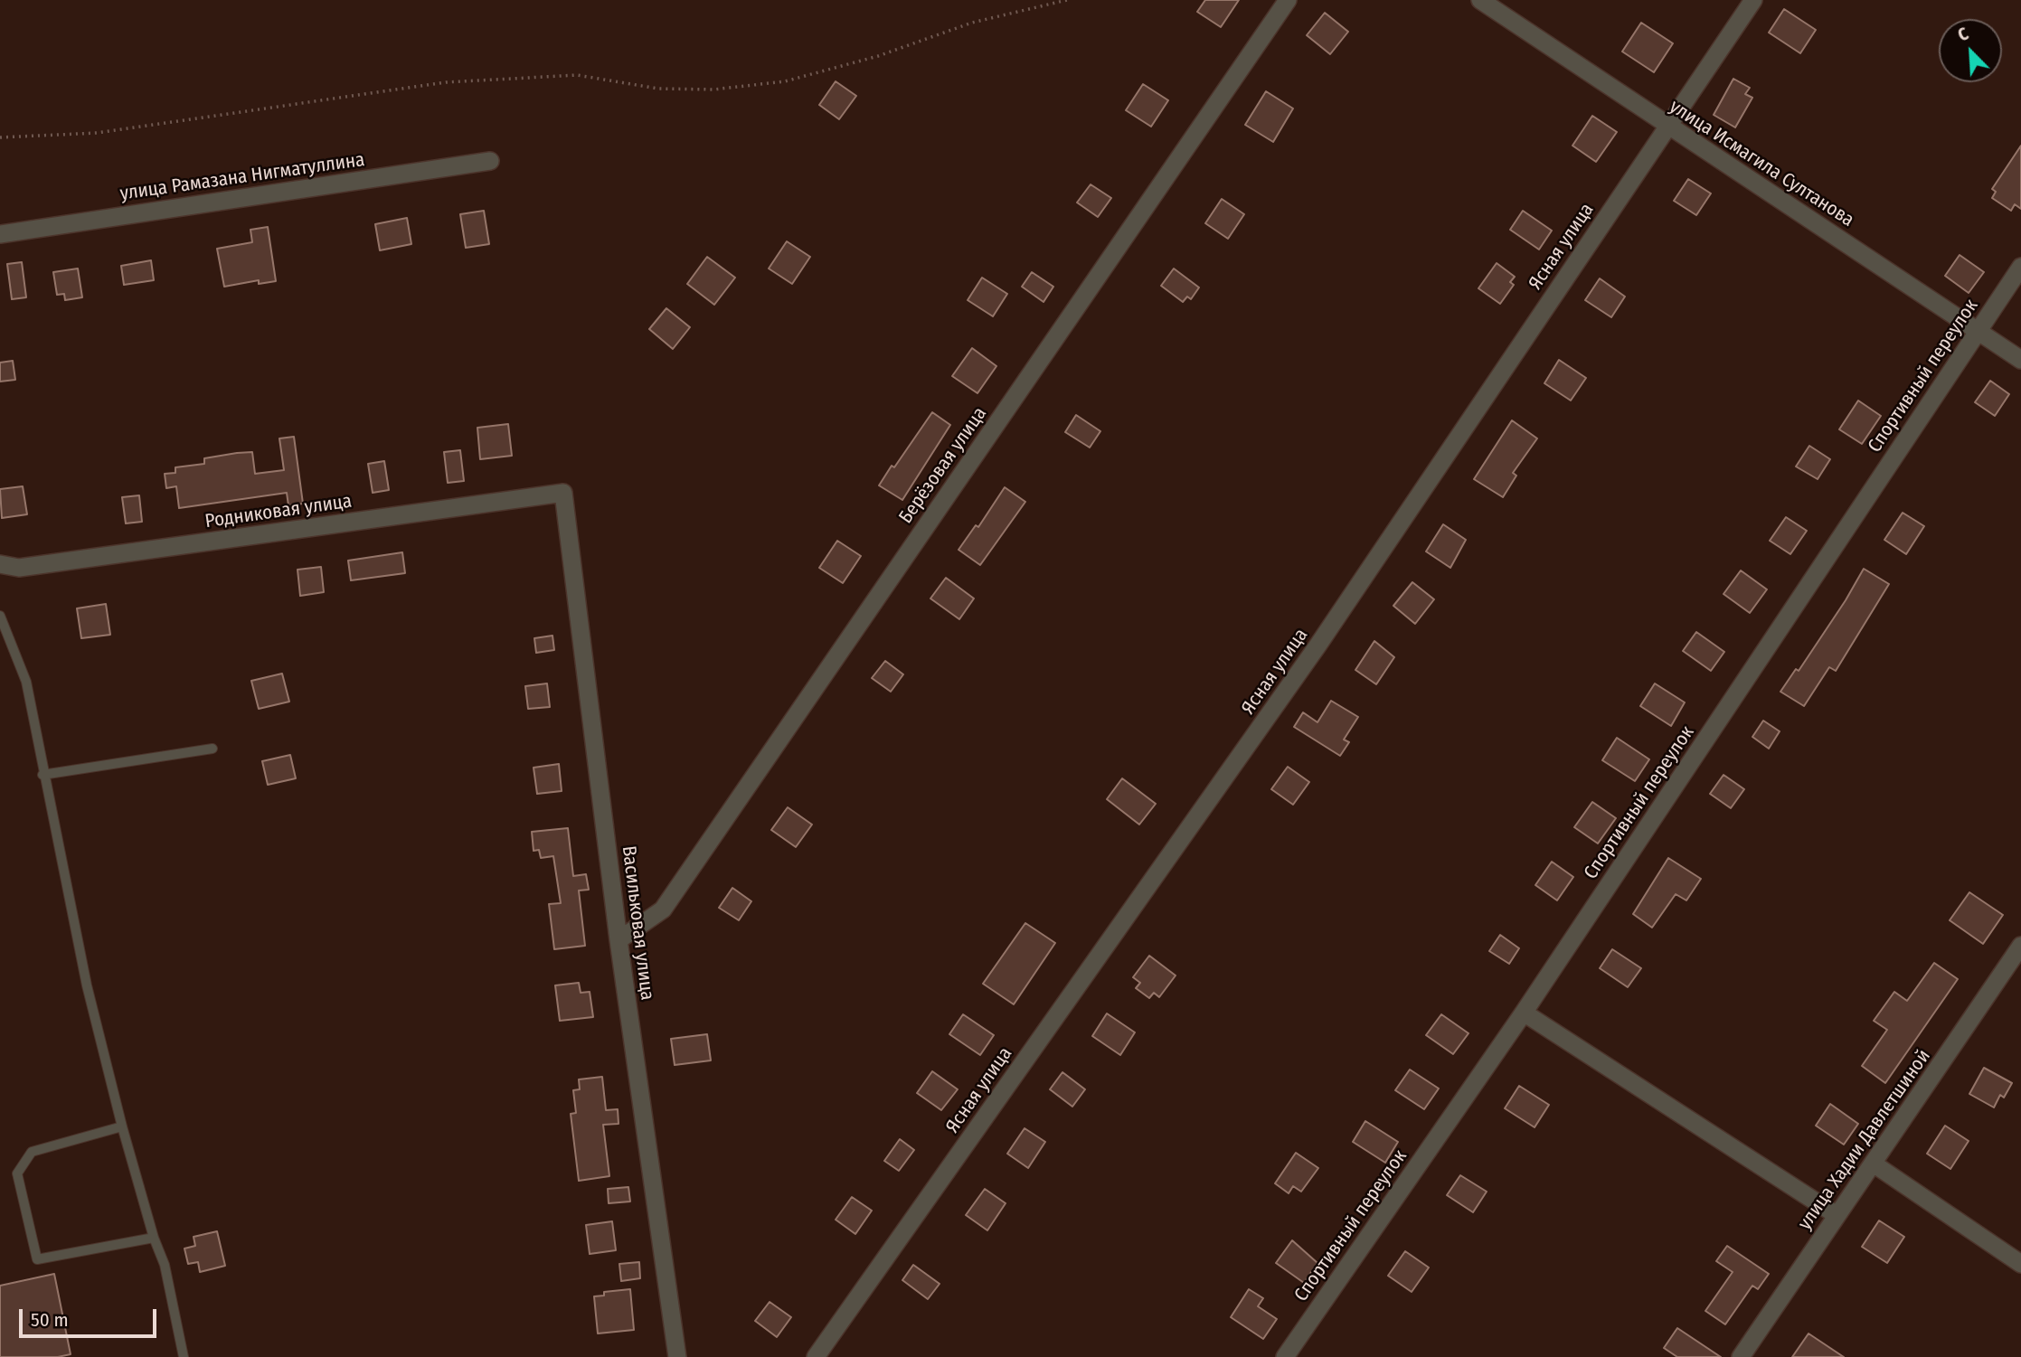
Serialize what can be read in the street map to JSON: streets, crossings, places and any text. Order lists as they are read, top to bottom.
{
  "streets": {
    "street": [
      "улица Исмагила Султанова",
      "улица Рамазана Нигматуллина",
      "Ясная улица",
      "Спортивный переулок",
      "Берёзовая улица",
      "Родниковая улица",
      "Васильковая улица",
      "улица Хадии Давлетшиной"
    ]
  },
  "crossings": [
    ["улица Исмагила Султанова", "Ясная улица"],
    ["улица Исмагила Султанова", "Спортивный переулок"],
    ["Берёзовая улица", "Васильковая улица"],
    ["Родниковая улица", "Васильковая улица"]
  ],
  "scale_bar": "50 m",
  "north": "top left"
}
